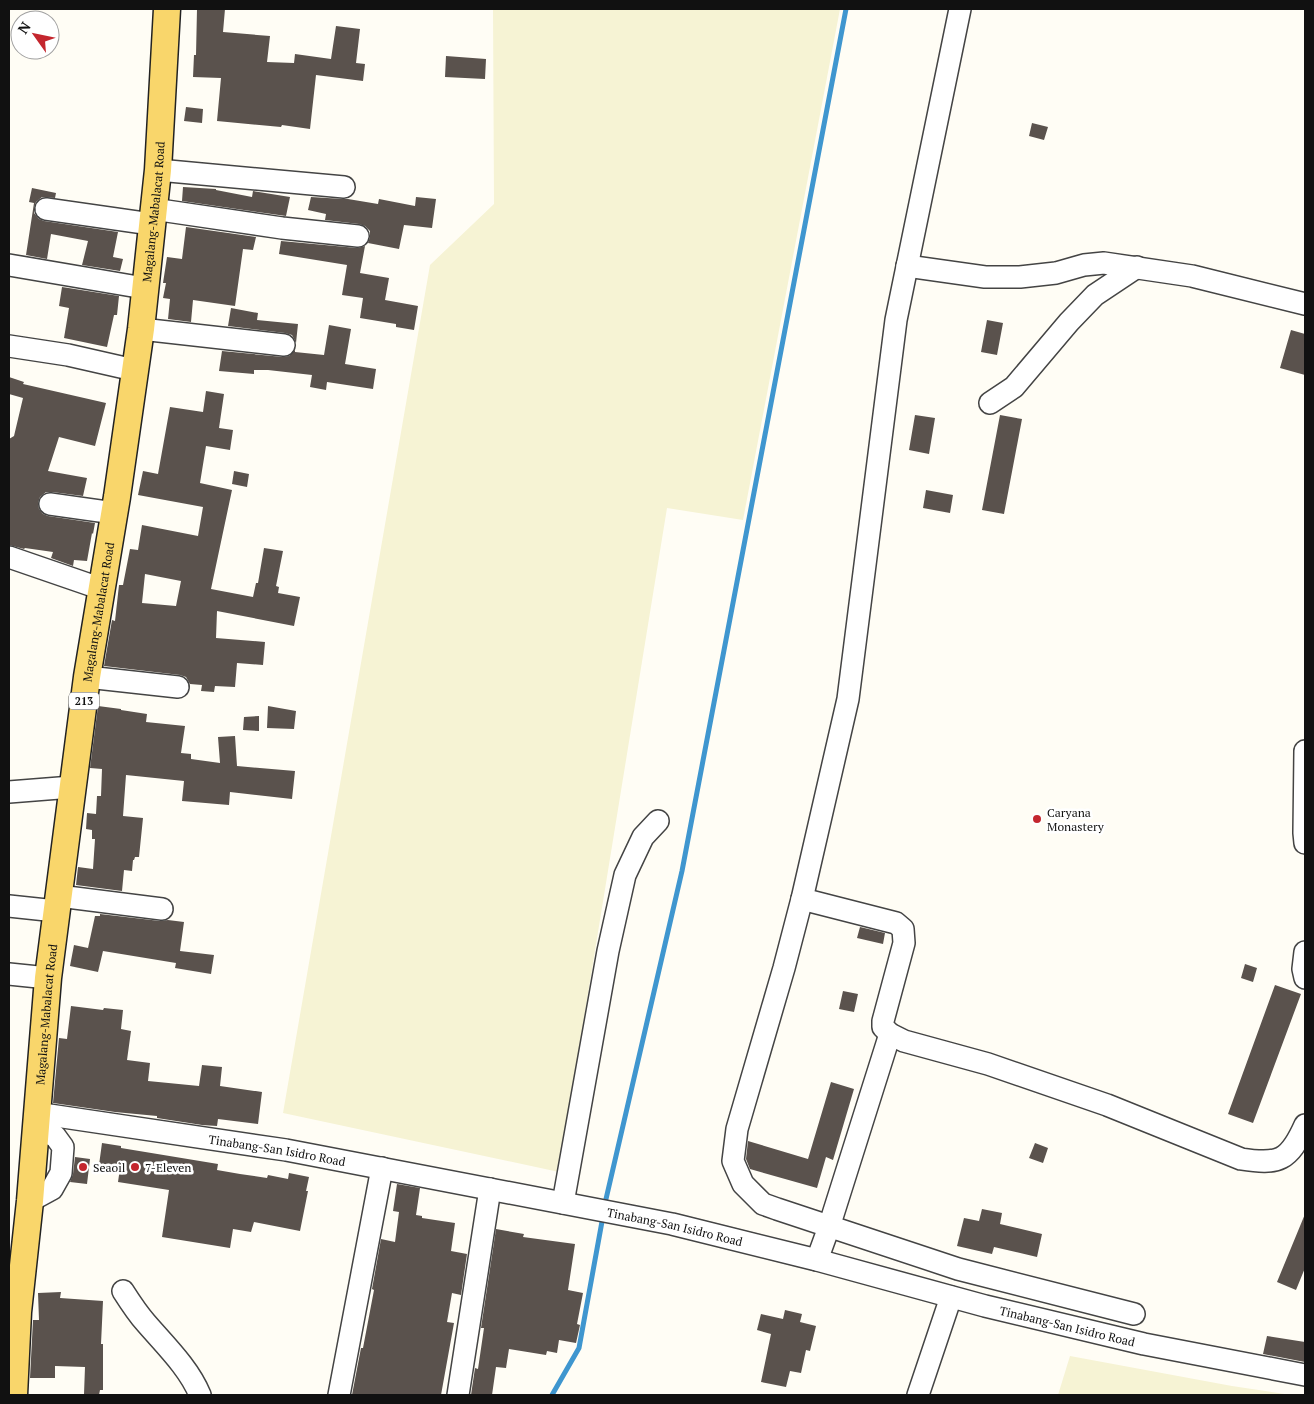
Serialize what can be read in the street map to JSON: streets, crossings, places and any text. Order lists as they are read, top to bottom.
{
  "streets": {
    "main road": ["Magalang-Mabalacat Road", "213"],
    "street": ["Tinabang-San Isidro Road"]
  },
  "crossings": [
    ["Magalang-Mabalacat Road", "Tinabang-San Isidro Road"]
  ],
  "places": ["Caryana Monastery", "Seaoil", "7-Eleven"],
  "north": "top left"
}
